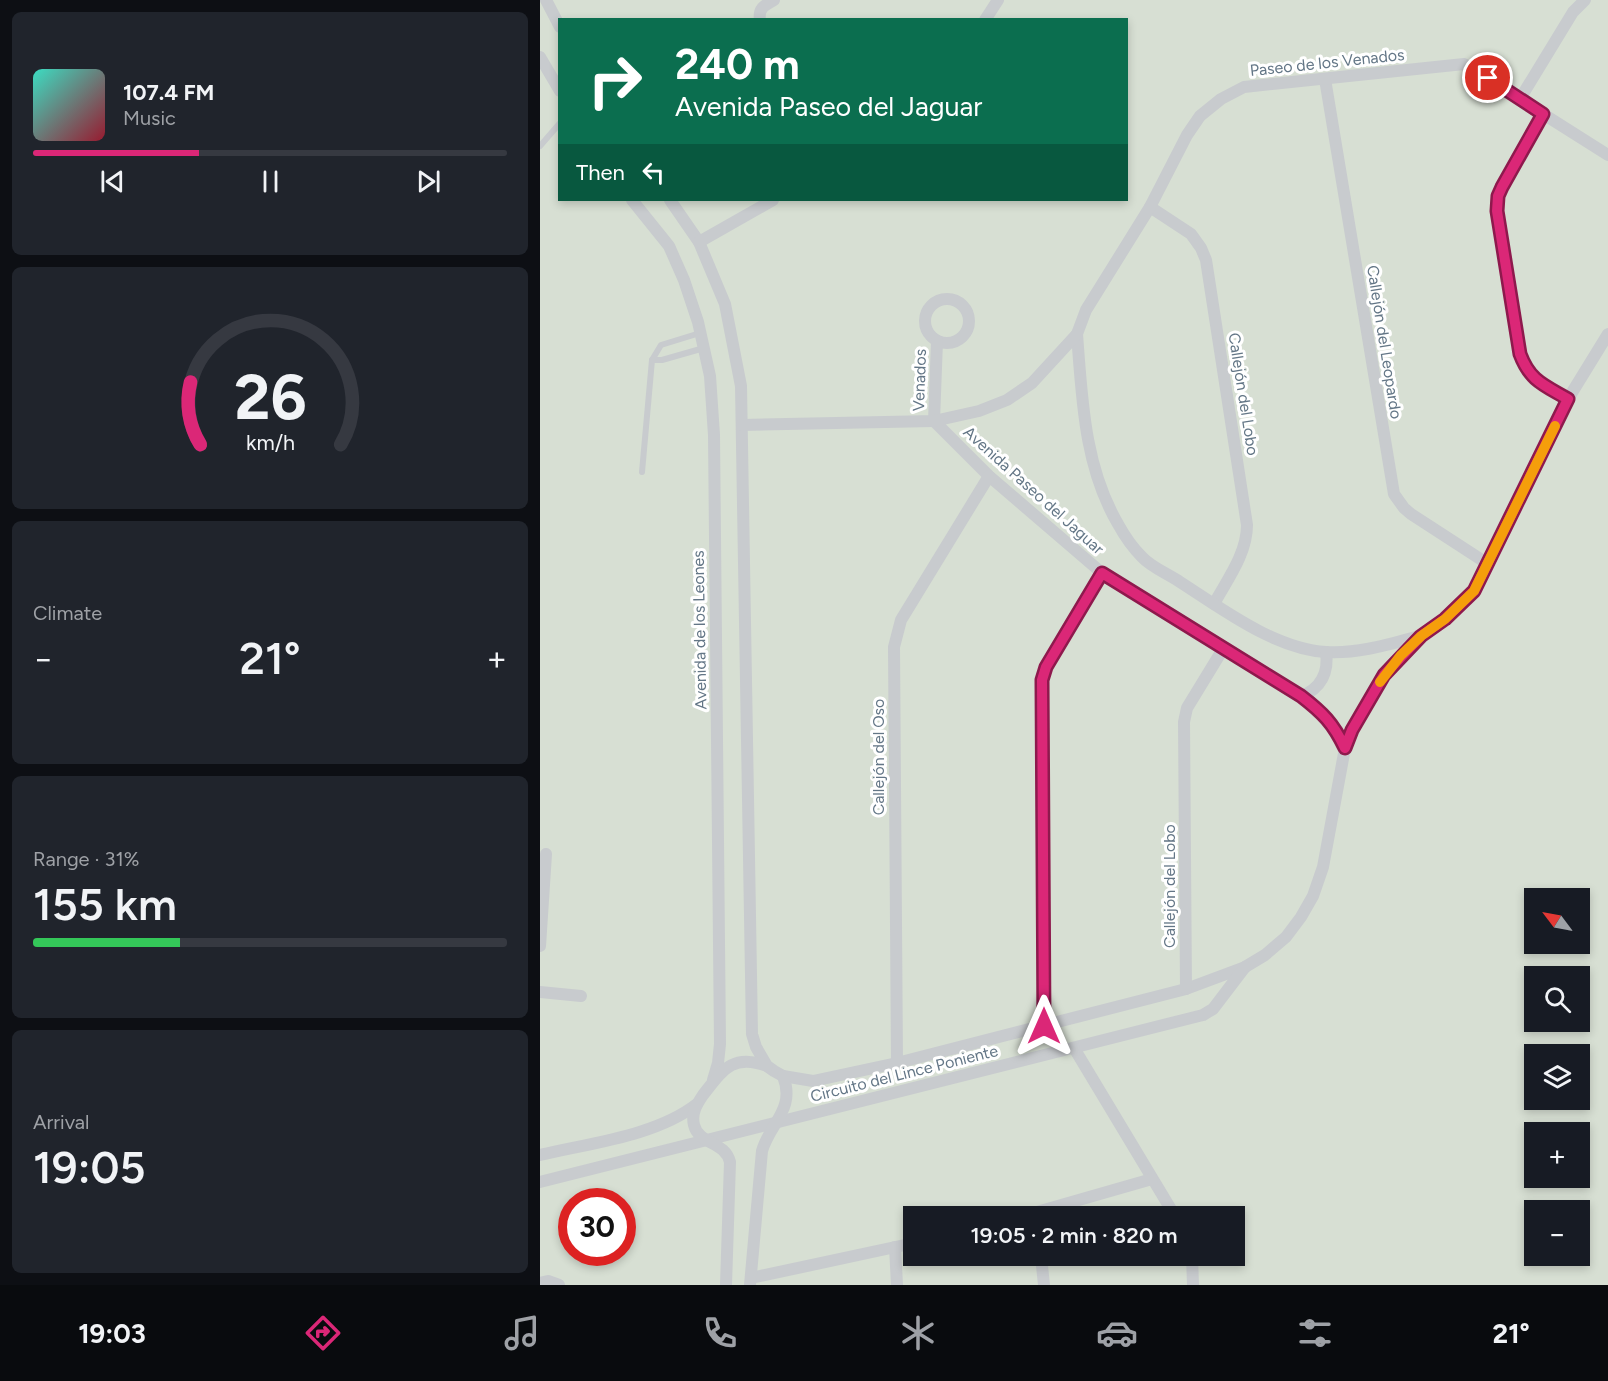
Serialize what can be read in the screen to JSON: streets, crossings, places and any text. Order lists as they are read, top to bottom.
{
  "streets": {
    "street": [
      "Paseo de los Venados",
      "Callejón del Leopardo",
      "Venados",
      "Callejón del Lobo",
      "Avenida Paseo del Jaguar",
      "Avenida de los Leones",
      "Callejón del Oso",
      "Circuito del Lince Poniente"
    ]
  },
  "crossings": [
    ["Paseo de los Venados", "Callejón del Leopardo"],
    ["Paseo de los Venados", "Venados"],
    ["Paseo de los Venados", "Callejón del Lobo"],
    ["Paseo de los Venados", "Avenida Paseo del Jaguar"],
    ["Venados", "Avenida Paseo del Jaguar"],
    ["Callejón del Lobo", "Avenida Paseo del Jaguar"],
    ["Callejón del Lobo", "Circuito del Lince Poniente"],
    ["Avenida Paseo del Jaguar", "Callejón del Oso"],
    ["Avenida de los Leones", "Circuito del Lince Poniente"],
    ["Callejón del Oso", "Circuito del Lince Poniente"]
  ],
  "north": "top left",
  "page": {
    "turn": ["240 m", "Avenida Paseo del Jaguar"],
    "song": ["107.4 FM", "Music"],
    "then": "Then",
    "tile": [
      "Climate",
      ["Range · 31%", "155 km"],
      ["Arrival", "19:05"]
    ],
    "heat": ["−", "21°", "+"],
    "map_buttons": ["+", "−"],
    "limit": "30",
    "trip": "19:05 · 2 min · 820 m",
    "tabs": ["19:03", "21°"],
    "gauge": ["26", "km/h"]
  }
}
